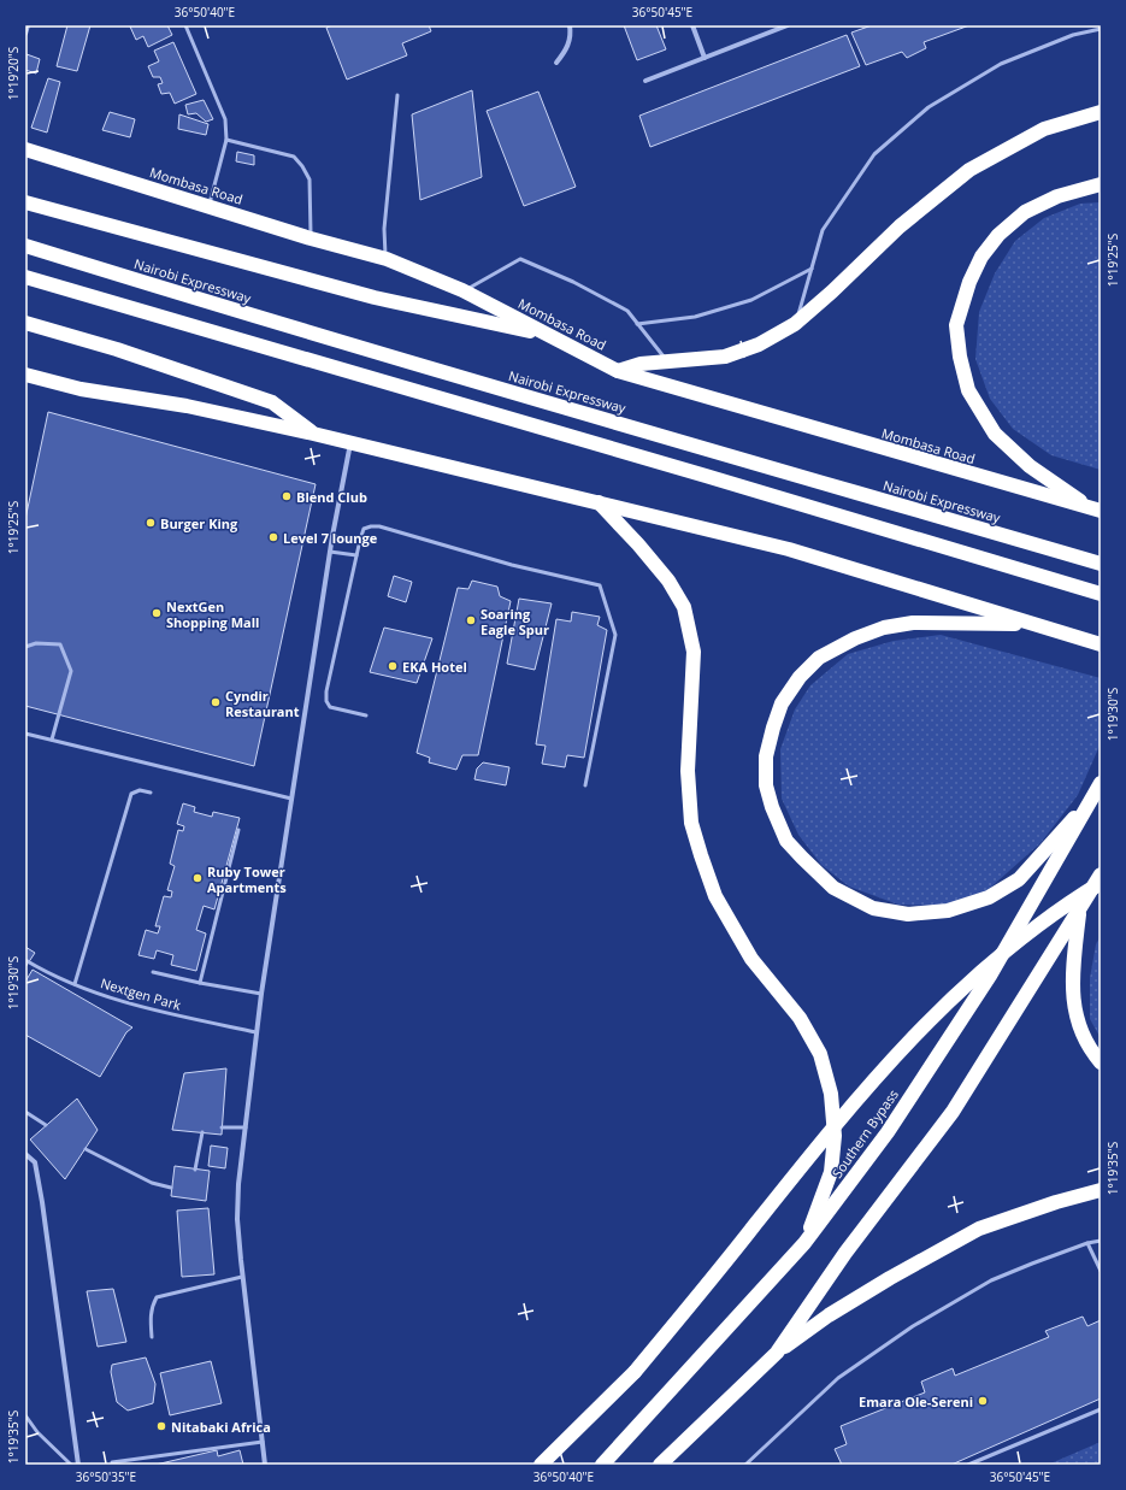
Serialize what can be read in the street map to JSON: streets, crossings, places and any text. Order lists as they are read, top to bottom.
{
  "streets": {
    "highway": ["Mombasa Road", "Nairobi Expressway", "Southern Bypass"],
    "lane": ["Nextgen Park"]
  },
  "places": [
    "Blend Club",
    "Burger King",
    "Level 7 lounge",
    "NextGen Shopping Mall",
    "Soaring Eagle Spur",
    "EKA Hotel",
    "Cyndir Restaurant",
    "Ruby Tower Apartments",
    "Emara Ole-Sereni",
    "Nitabaki Africa"
  ],
  "coordinates": [
    "36°50'40\"E",
    "36°50'45\"E",
    "1°19'20\"S",
    "1°19'25\"S",
    "1°19'30\"S",
    "1°19'35\"S",
    "36°50'35\"E"
  ]
}
